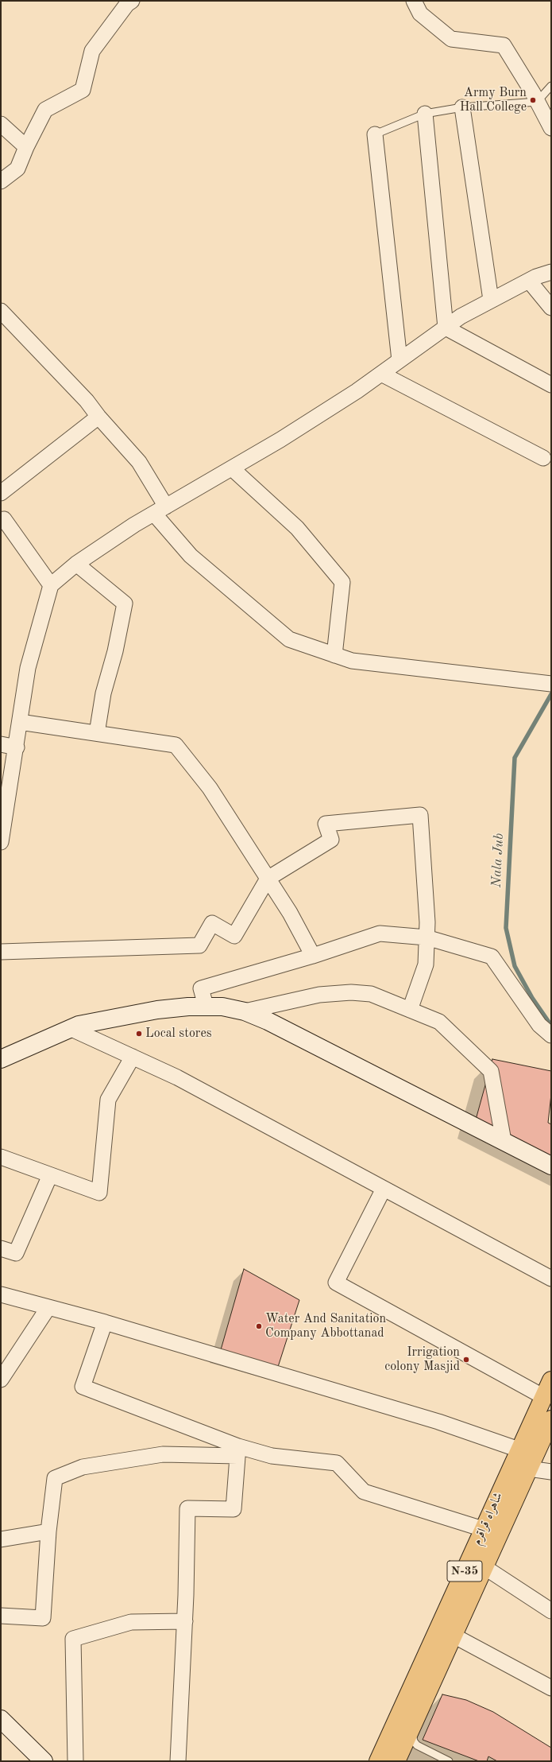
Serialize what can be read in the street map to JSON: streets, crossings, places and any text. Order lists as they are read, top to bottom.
{
  "streets": {
    "highway": ["شاہراہ قراقرم", "N-35"]
  },
  "water": ["Nala Jub"],
  "places": [
    "Army Burn Hall College",
    "Local stores",
    "Water And Sanitation Company Abbottanad",
    "Irrigation colony Masjid"
  ]
}
